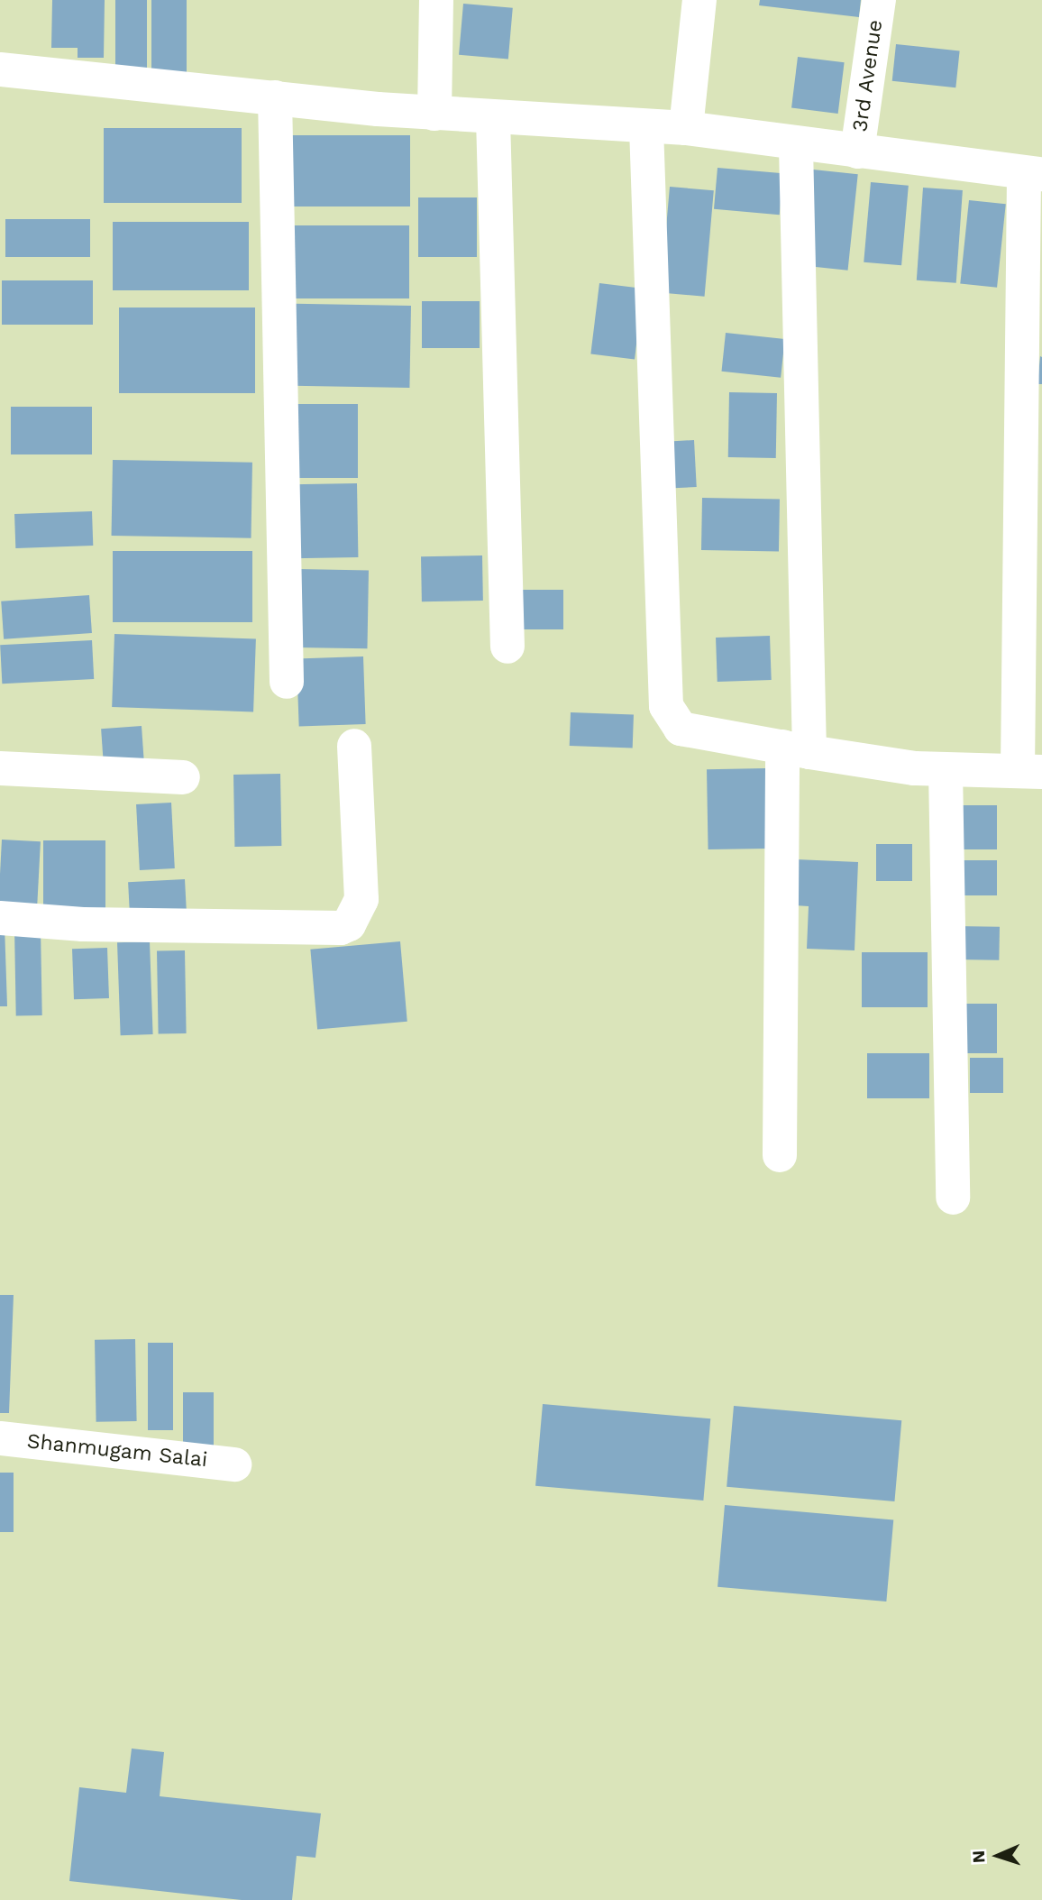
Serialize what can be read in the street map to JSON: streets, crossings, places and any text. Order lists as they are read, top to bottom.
{
  "streets": {
    "street": ["3rd Avenue", "Shanmugam Salai"]
  },
  "north": "left"
}
